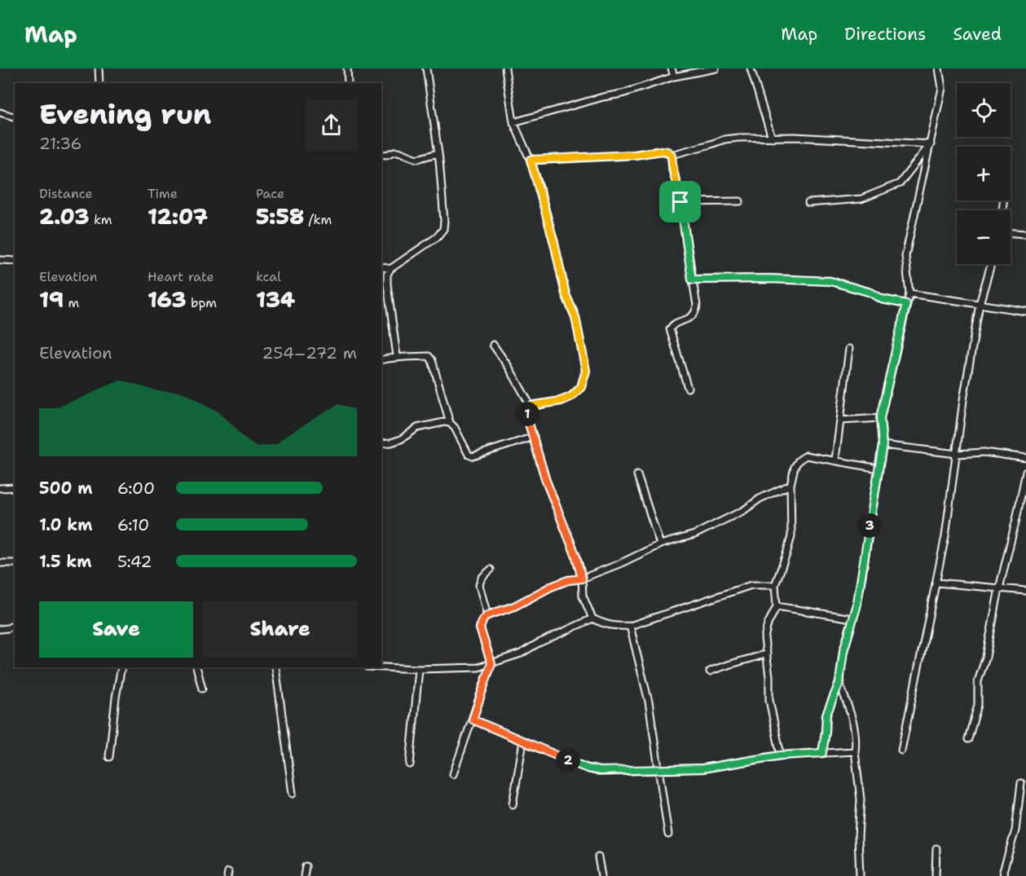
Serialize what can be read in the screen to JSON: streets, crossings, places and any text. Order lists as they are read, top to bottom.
{
  "page": {
    "header": "Map",
    "nav": ["Map", "Directions", "Saved"],
    "map_buttons": ["+", "−"],
    "heading": ["Evening run", "21:36"],
    "stats": [
      ["Distance", "2.03 km"],
      ["Time", "12:07"],
      ["Pace", "5:58 /km"],
      ["Elevation", "19 m"],
      ["Heart rate", "163 bpm"],
      ["kcal", "134"]
    ],
    "chart": ["Elevation", "254–272 m"],
    "pins": ["1", "3", "2"],
    "list": [
      {
        "name": "500 m",
        "note": "6:00"
      },
      {
        "name": "1.0 km",
        "note": "6:10"
      },
      {
        "name": "1.5 km",
        "note": "5:42"
      }
    ],
    "buttons": ["Save", "Share"]
  }
}
